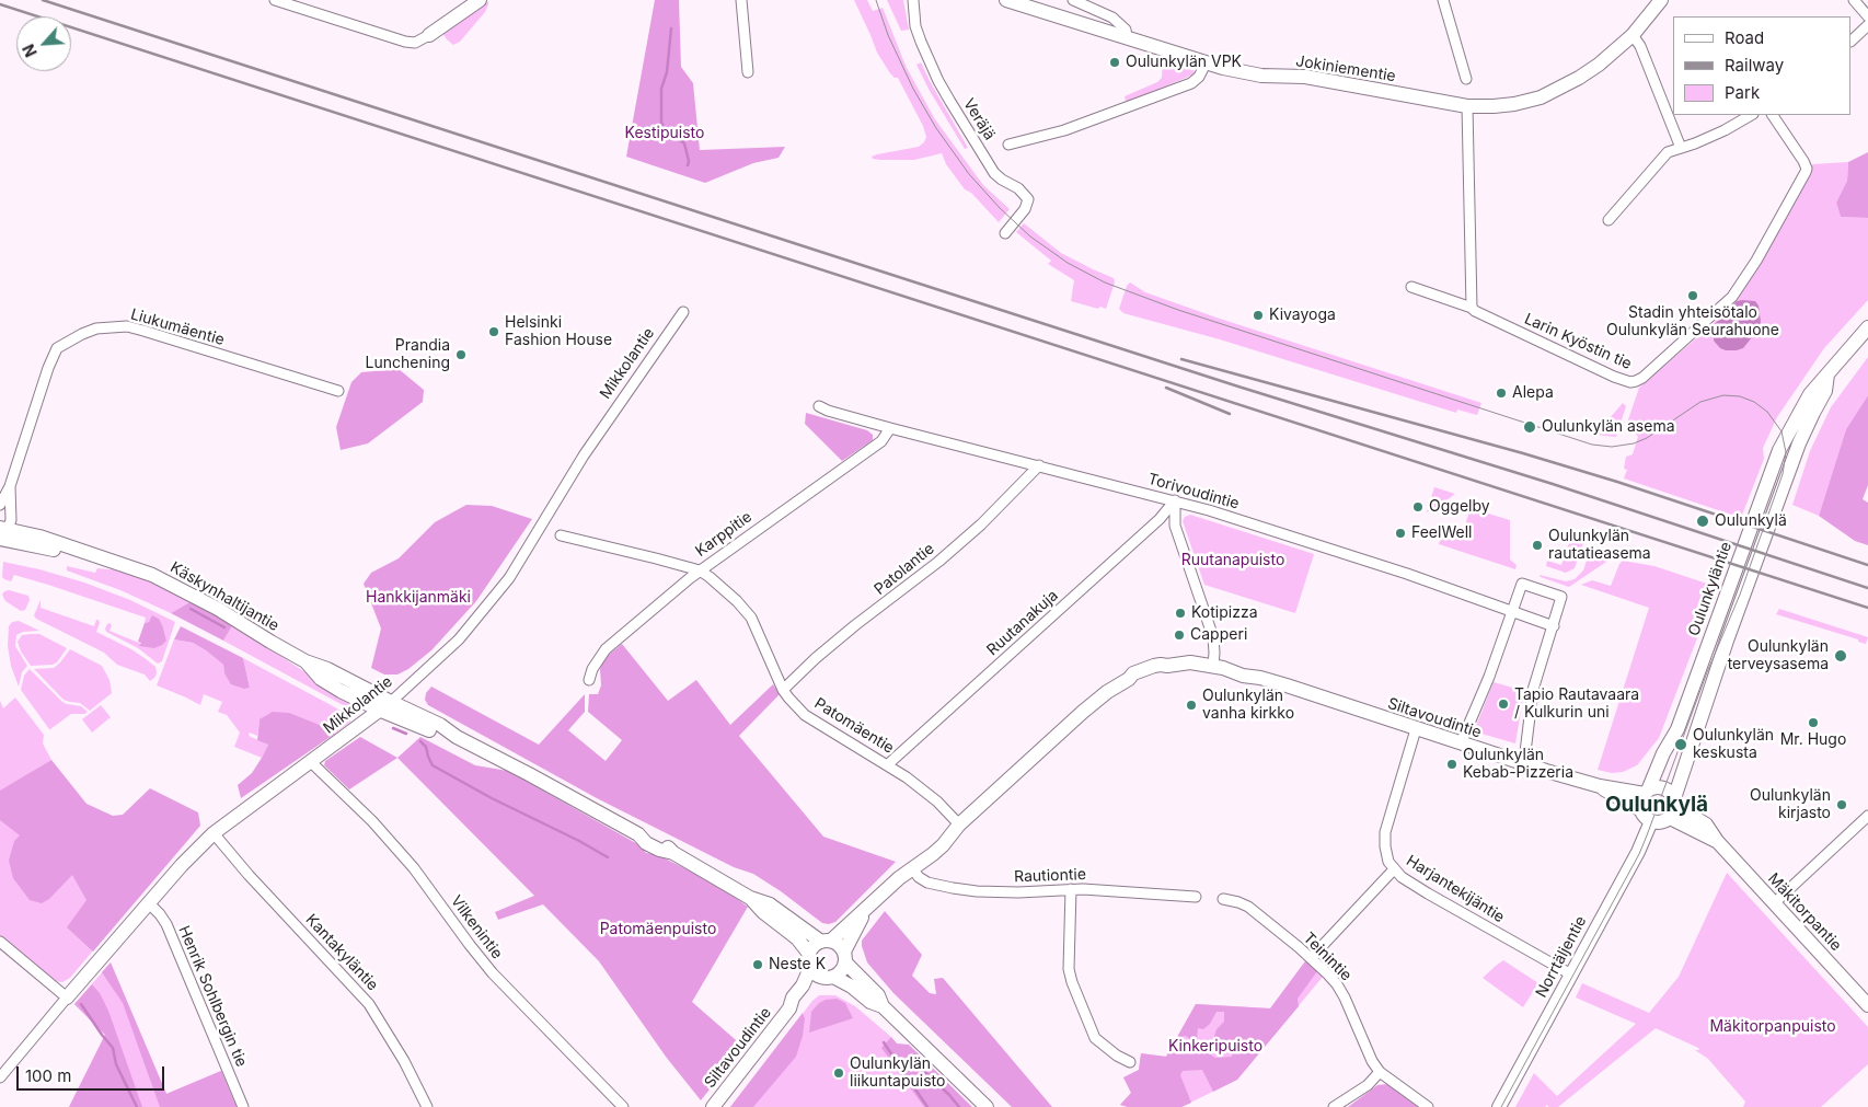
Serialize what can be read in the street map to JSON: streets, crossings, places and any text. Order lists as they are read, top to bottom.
{
  "streets": {
    "main road": [
      "Jokiniementie",
      "Mikkolantie",
      "Oulunkyläntie",
      "Käskynhaltijantie",
      "Siltavoudintie",
      "Mäkitorpantie",
      "Norrtäljentie"
    ],
    "street": [
      "Veräjä",
      "Liukumäentie",
      "Larin Kyöstin tie",
      "Torivoudintie",
      "Karppitie",
      "Patolantie",
      "Ruutanakuja",
      "Patomäentie",
      "Rautiontie",
      "Harjantekijäntie",
      "Vilkenintie",
      "Kantakyläntie",
      "Teinintie",
      "Henrik Sohlbergin tie"
    ]
  },
  "crossings": [
    ["Liukumäentie", "Käskynhaltijantie"],
    ["Mikkolantie", "Käskynhaltijantie"],
    ["Mikkolantie", "Vilkenintie"],
    ["Mikkolantie", "Kantakyläntie"],
    ["Mikkolantie", "Henrik Sohlbergin tie"],
    ["Torivoudintie", "Karppitie"],
    ["Torivoudintie", "Patolantie"],
    ["Torivoudintie", "Ruutanakuja"],
    ["Karppitie", "Patomäentie"],
    ["Patolantie", "Patomäentie"],
    ["Oulunkyläntie", "Siltavoudintie"],
    ["Oulunkyläntie", "Mäkitorpantie"],
    ["Oulunkyläntie", "Norrtäljentie"],
    ["Käskynhaltijantie", "Siltavoudintie"],
    ["Ruutanakuja", "Patomäentie"],
    ["Siltavoudintie", "Patomäentie"],
    ["Siltavoudintie", "Rautiontie"],
    ["Siltavoudintie", "Harjantekijäntie"],
    ["Siltavoudintie", "Mäkitorpantie"],
    ["Siltavoudintie", "Norrtäljentie"],
    ["Harjantekijäntie", "Norrtäljentie"],
    ["Mäkitorpantie", "Norrtäljentie"]
  ],
  "districts": ["Oulunkylä"],
  "parks": [
    "Kestipuisto",
    "Ruutanapuisto",
    "Hankkijanmäki",
    "Patomäenpuisto",
    "Mäkitorpanpuisto",
    "Kinkeripuisto"
  ],
  "places": [
    "Oulunkylän VPK",
    "Stadin yhteisötalo Oulunkylän Seurahuone",
    "Kivayoga",
    "Helsinki Fashion House",
    "Prandia Lunchening",
    "Alepa",
    "Oulunkylän asema",
    "Oggelby",
    "Oulunkylä",
    "FeelWell",
    "Oulunkylän rautatieasema",
    "Kotipizza",
    "Capperi",
    "Oulunkylän terveysasema",
    "Tapio Rautavaara / Kulkurin uni",
    "Oulunkylän vanha kirkko",
    "Mr. Hugo",
    "Oulunkylän keskusta",
    "Oulunkylän Kebab-Pizzeria",
    "Oulunkylän kirjasto",
    "Neste K",
    "Oulunkylän liikuntapuisto"
  ],
  "legend": ["Road", "Railway", "Park"],
  "scale_bar": "100 m",
  "north": "bottom left"
}
